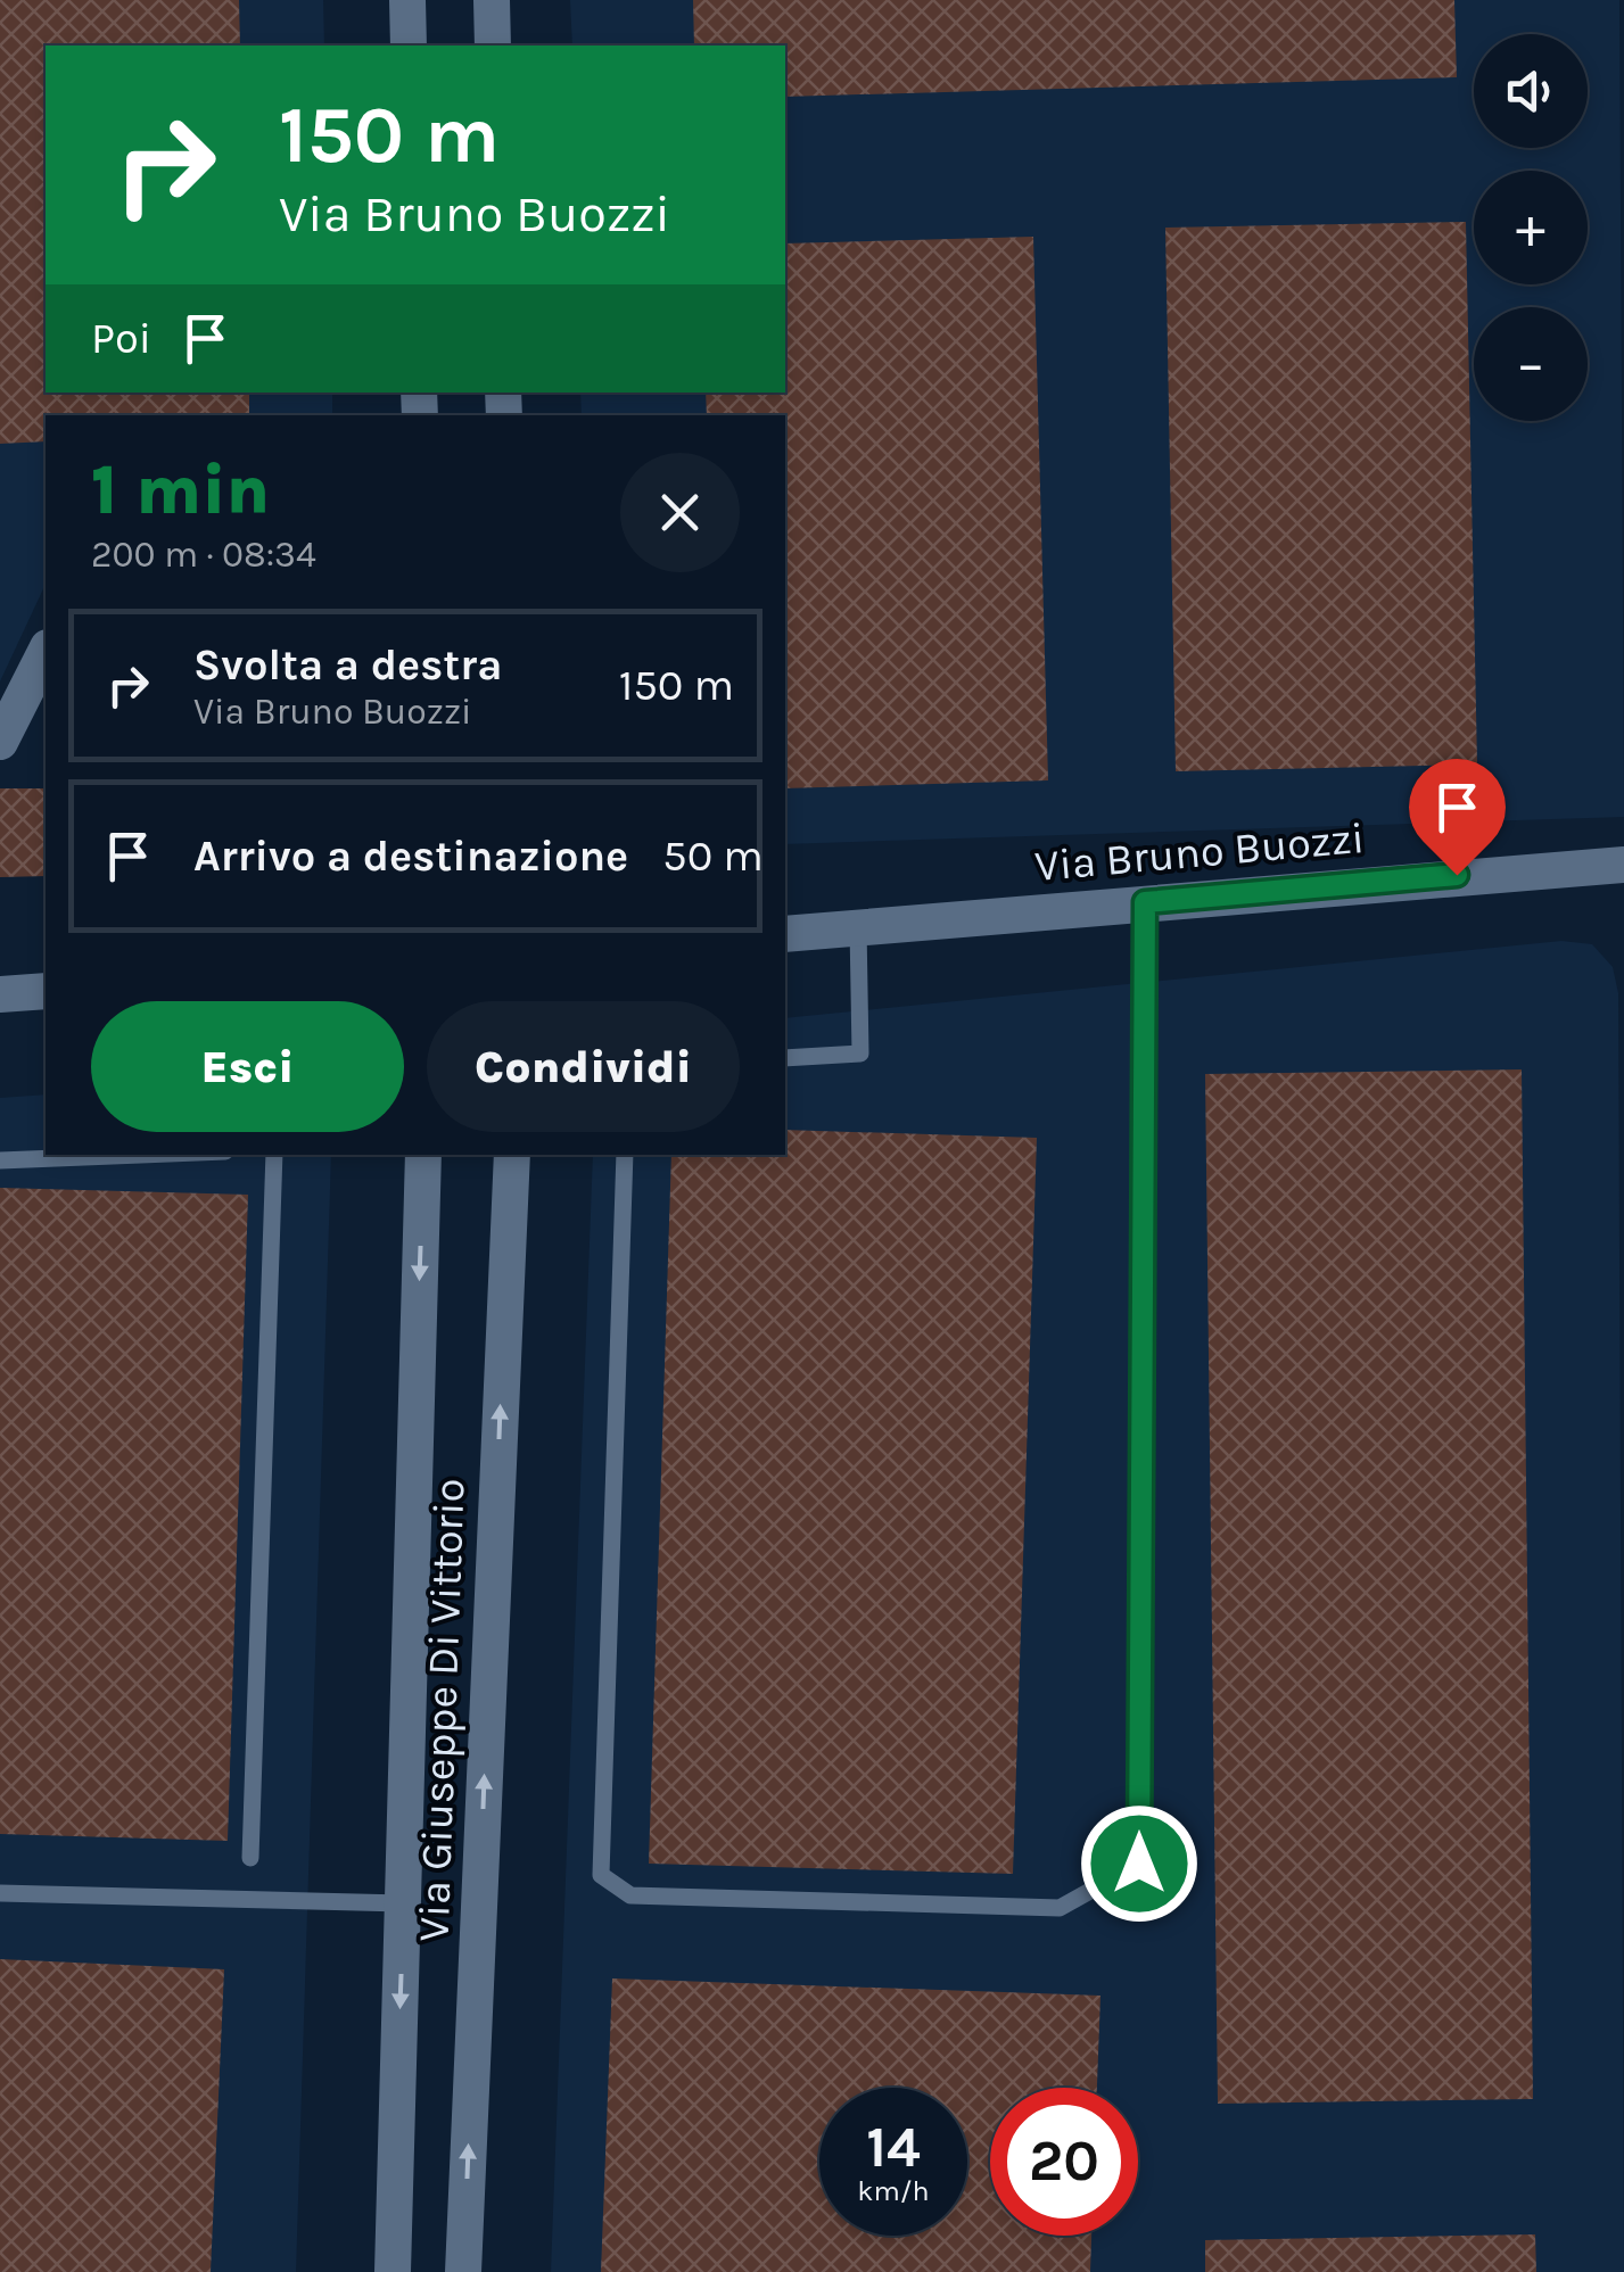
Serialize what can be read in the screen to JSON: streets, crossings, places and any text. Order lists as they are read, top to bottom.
{
  "streets": {
    "street": ["Via Bruno Buozzi", "Via Giuseppe Di Vittorio"]
  },
  "page": {
    "map_buttons": ["+", "−"],
    "turn": ["150 m", "Via Bruno Buozzi"],
    "then": "Poi",
    "heading": ["1 min", "200 m · 08:34"],
    "list": [
      {
        "name": "Svolta a destra",
        "note": "Via Bruno Buozzi",
        "value": "150 m"
      },
      {
        "name": "Arrivo a destinazione",
        "value": "50 m"
      }
    ],
    "buttons": ["Esci", "Condividi"],
    "speed": "14 km/h",
    "limit": "20"
  }
}
